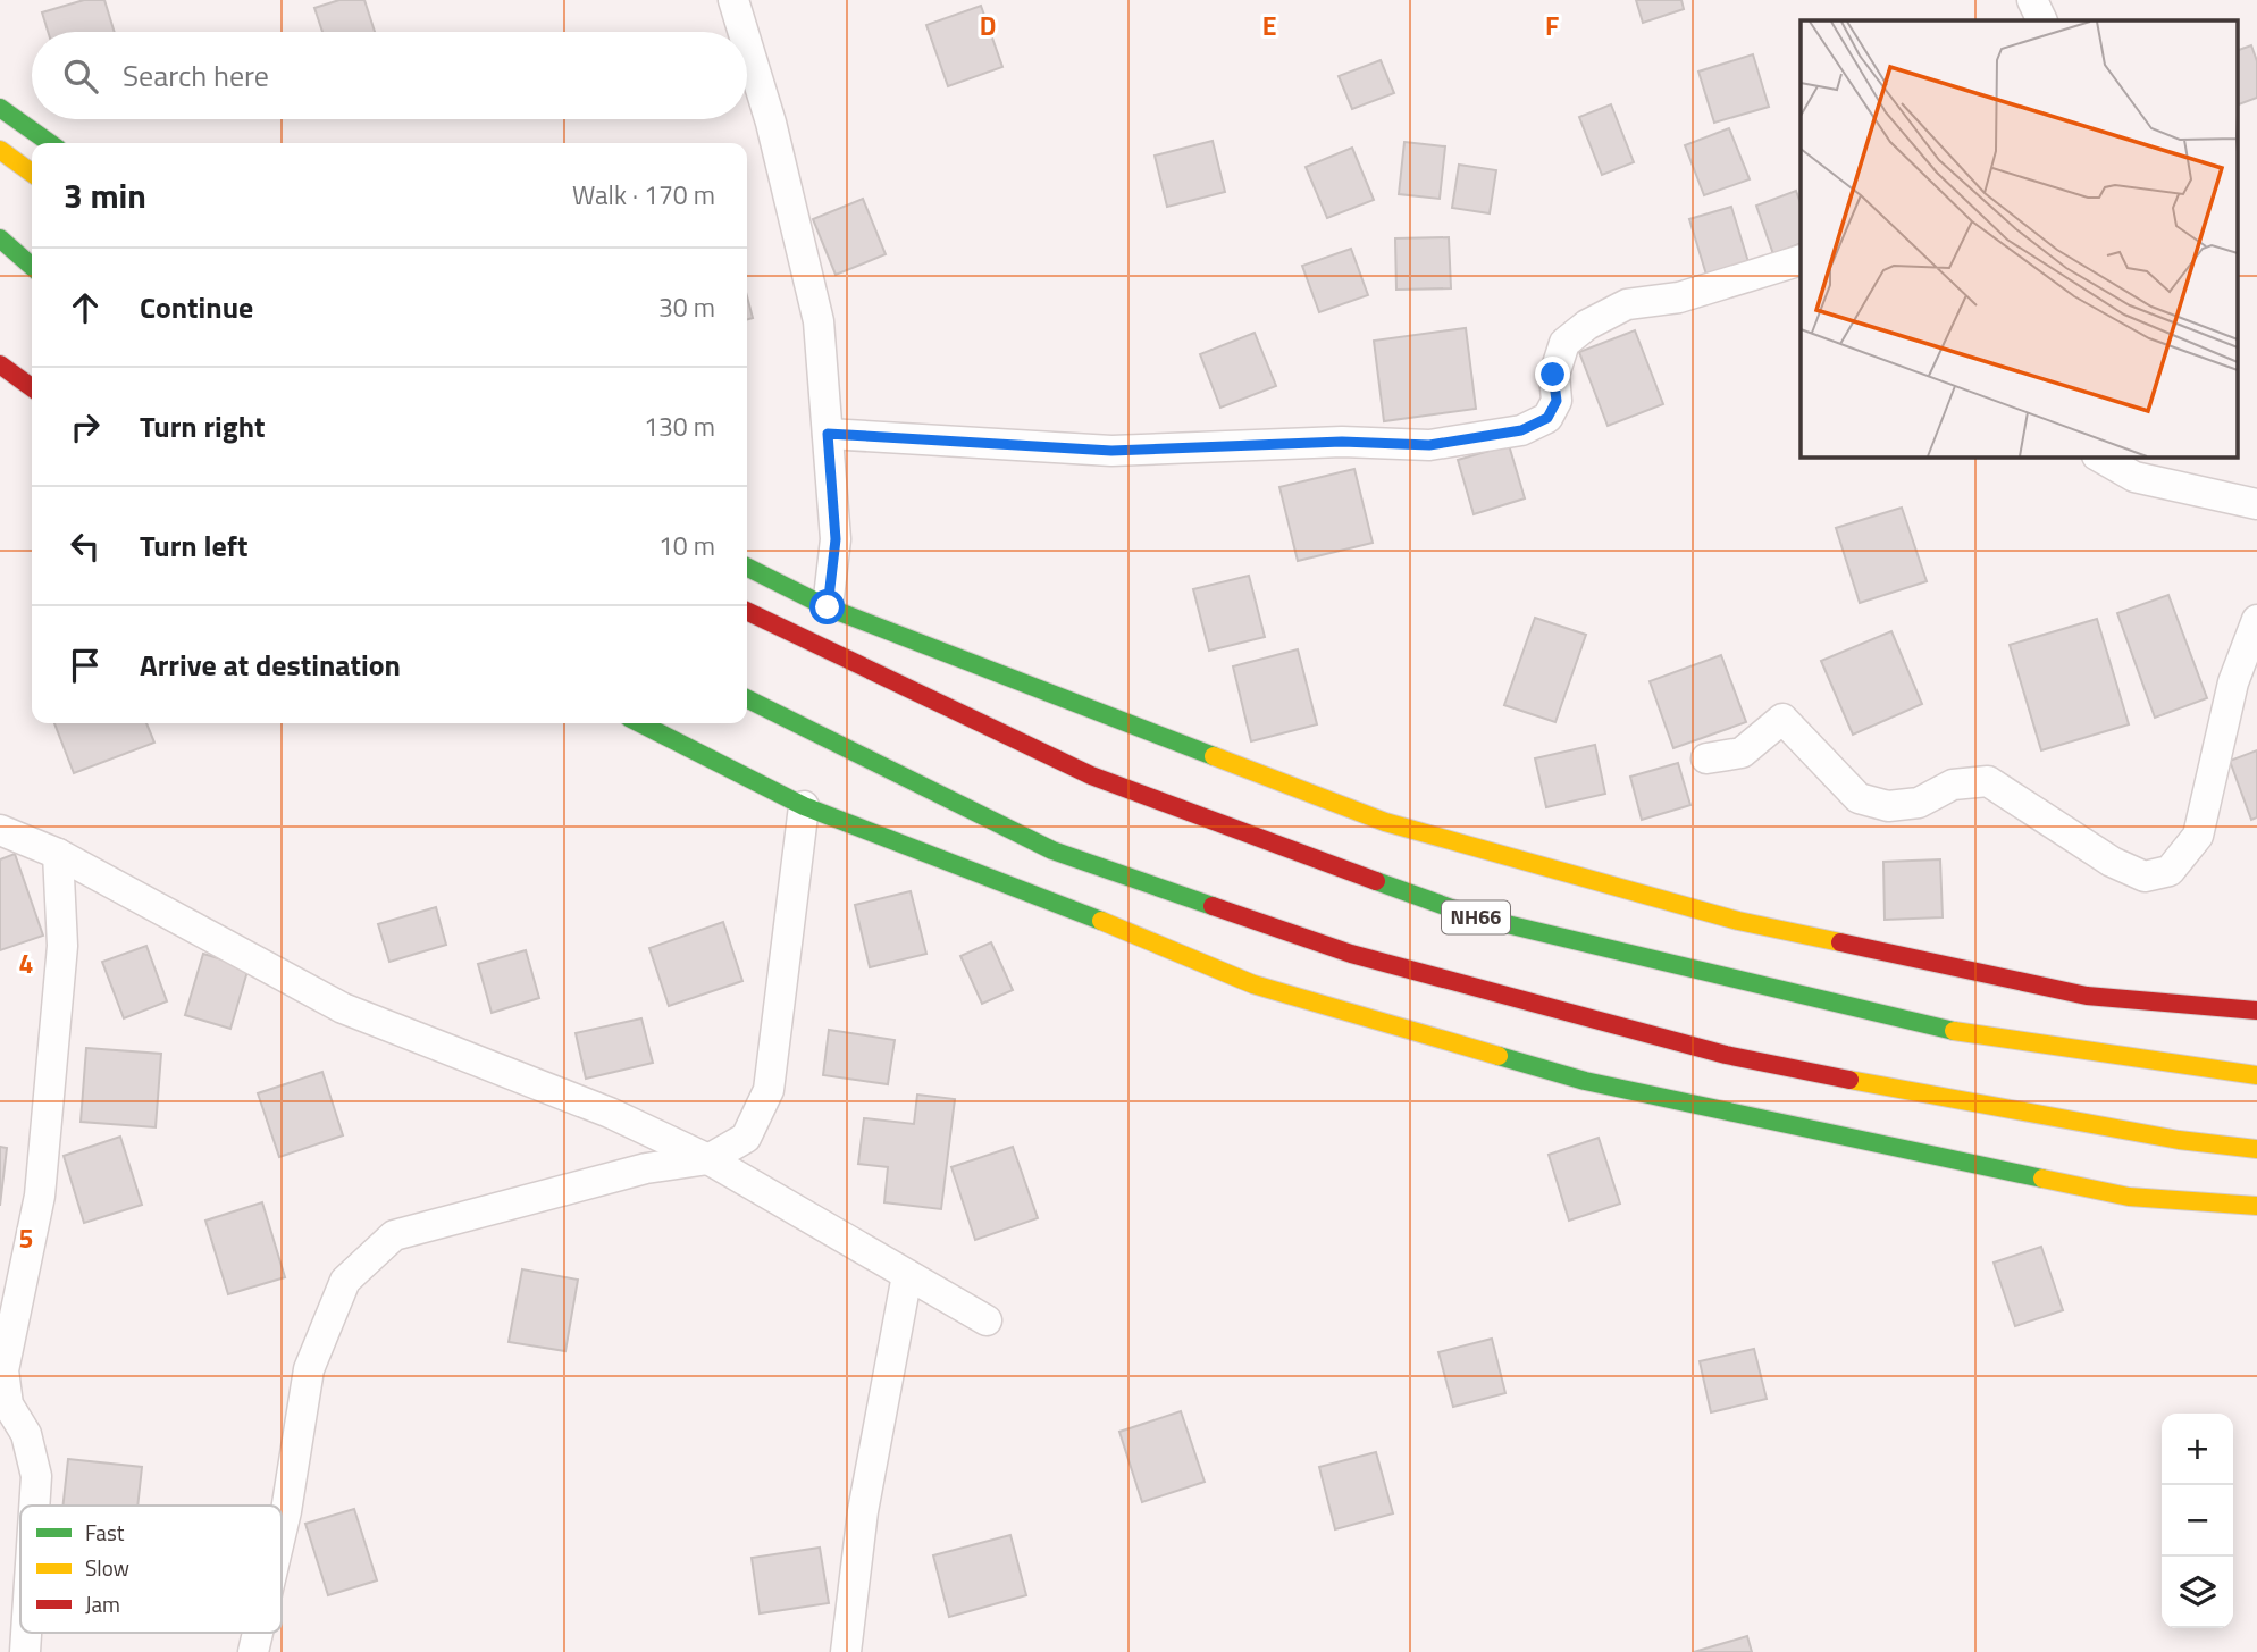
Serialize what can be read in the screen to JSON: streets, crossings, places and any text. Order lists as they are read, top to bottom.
{
  "streets": {
    "main road": ["NH66"]
  },
  "legend": ["Fast", "Slow", "Jam"],
  "page": {
    "search": "Search here",
    "heading": ["3 min", "Walk · 170 m"],
    "list": [
      ["Continue", "30 m"],
      ["Turn right", "130 m"],
      ["Turn left", "10 m"],
      "Arrive at destination"
    ],
    "map_buttons": ["+", "−"]
  },
  "grid": {
    "columns": ["D", "E", "F"],
    "rows": ["4", "5"]
  }
}
